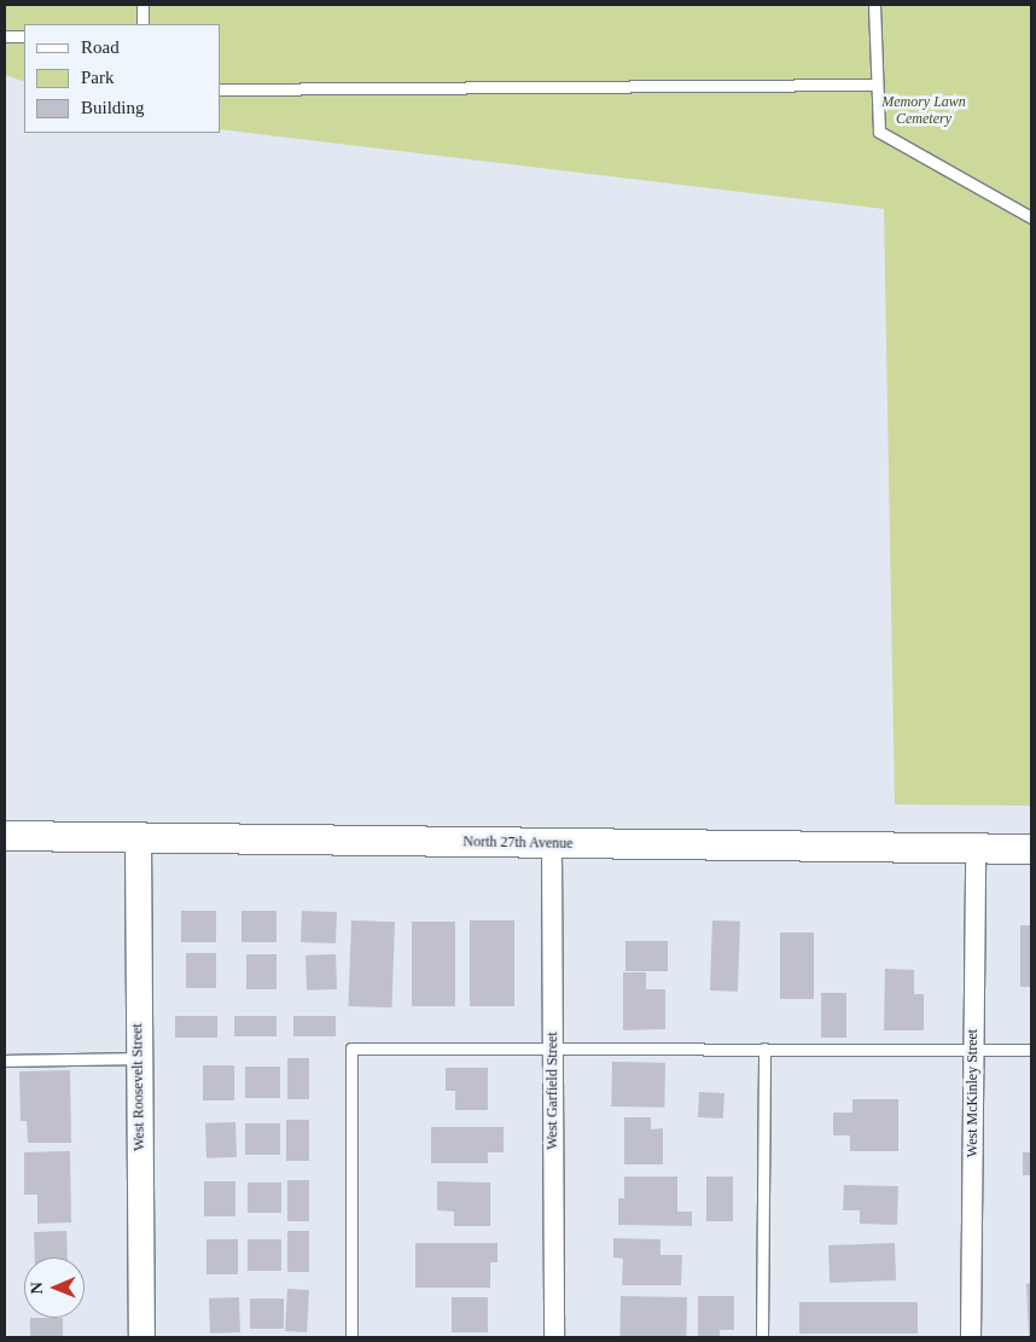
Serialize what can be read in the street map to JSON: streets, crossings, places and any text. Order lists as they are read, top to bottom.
{
  "streets": {
    "main road": ["North 27th Avenue"],
    "street": ["West Roosevelt Street", "West Garfield Street", "West McKinley Street"]
  },
  "crossings": [
    ["North 27th Avenue", "West Roosevelt Street"],
    ["North 27th Avenue", "West Garfield Street"],
    ["North 27th Avenue", "West McKinley Street"]
  ],
  "parks": ["Memory Lawn Cemetery"],
  "legend": ["Road", "Park", "Building"],
  "north": "left"
}
